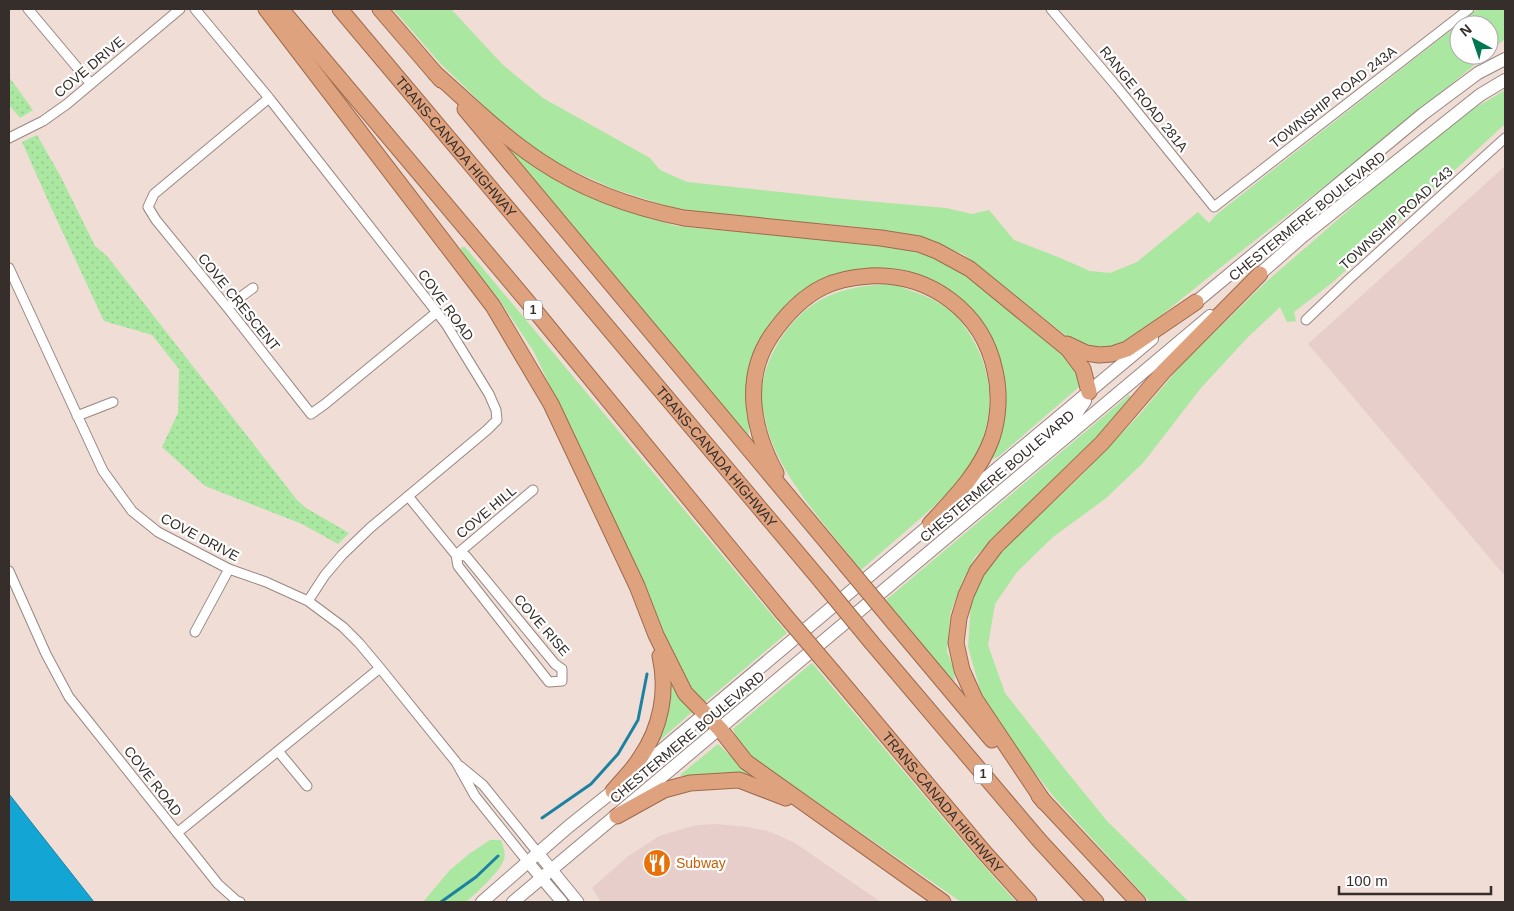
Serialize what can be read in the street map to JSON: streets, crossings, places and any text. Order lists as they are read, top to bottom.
{
  "streets": {
    "highway": ["TRANS-CANADA HIGHWAY", "1"],
    "main road": ["CHESTERMERE BOULEVARD"],
    "street": [
      "COVE DRIVE",
      "TOWNSHIP ROAD 243A",
      "RANGE ROAD 281A",
      "TOWNSHIP ROAD 243",
      "COVE CRESCENT",
      "COVE ROAD",
      "COVE HILL",
      "COVE RISE"
    ]
  },
  "crossings": [
    ["COVE DRIVE", "CHESTERMERE BOULEVARD"],
    ["COVE DRIVE", "COVE ROAD"],
    ["TOWNSHIP ROAD 243A", "RANGE ROAD 281A"],
    ["COVE CRESCENT", "COVE ROAD"],
    ["COVE ROAD", "COVE RISE"],
    ["COVE HILL", "COVE RISE"]
  ],
  "places": {
    "restaurant": ["Subway"]
  },
  "scale_bar": "100 m",
  "north": "top left"
}
